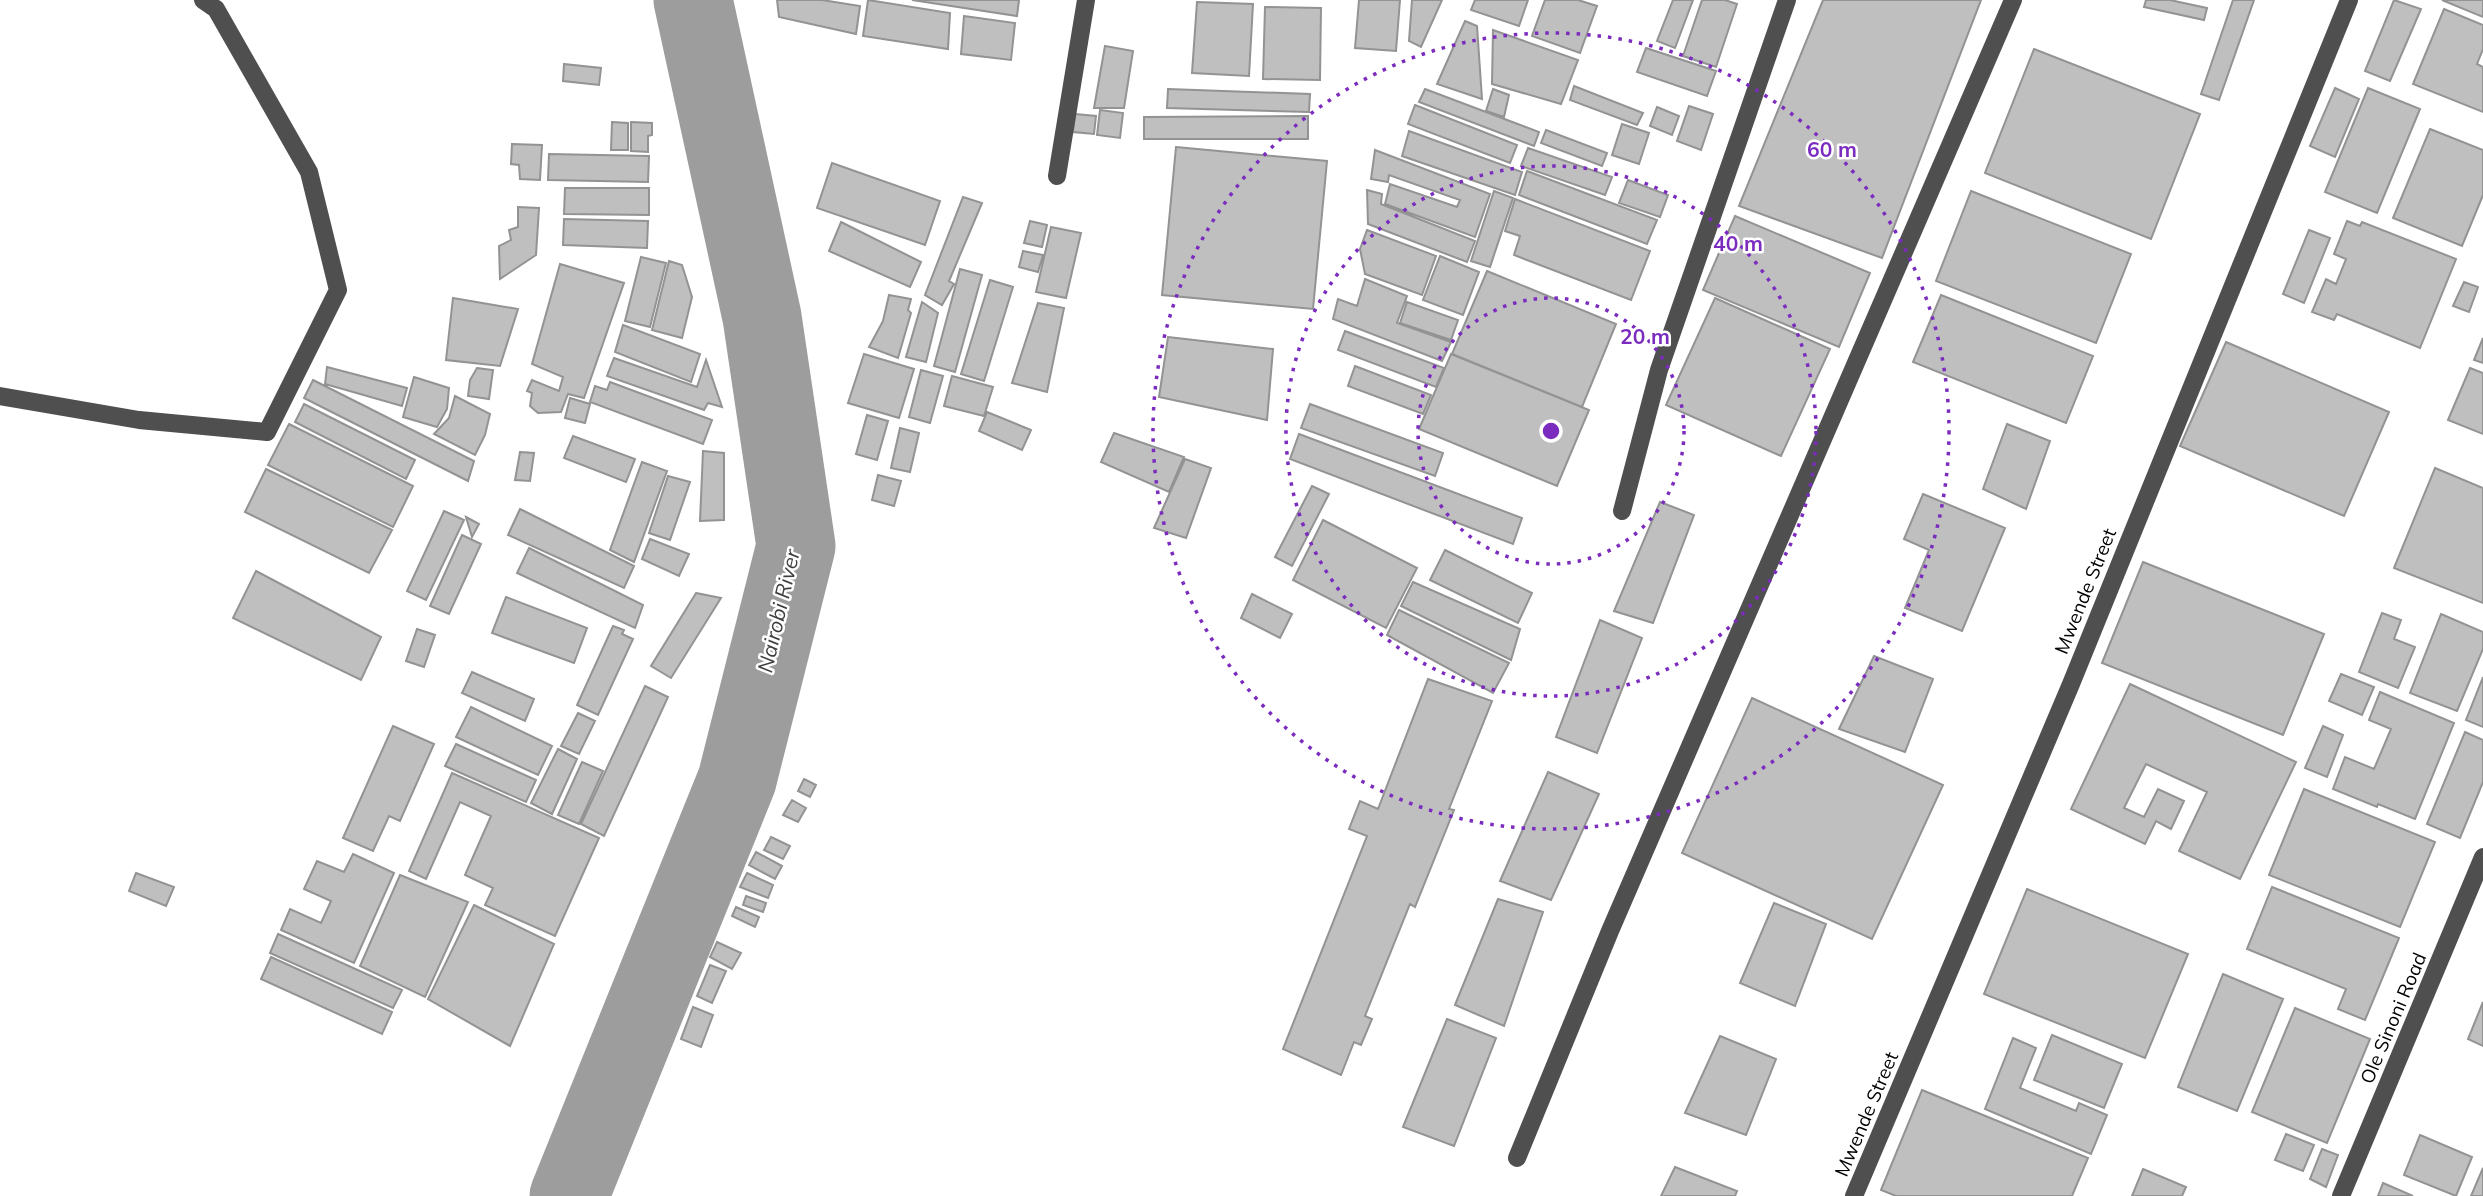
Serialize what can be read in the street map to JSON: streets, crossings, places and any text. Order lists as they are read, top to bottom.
{
  "streets": {
    "street": ["Mwende Street", "Ole Sinoni Road"]
  },
  "water": ["Nairobi River"],
  "rings": ["60 m", "40 m", "20 m"]
}
